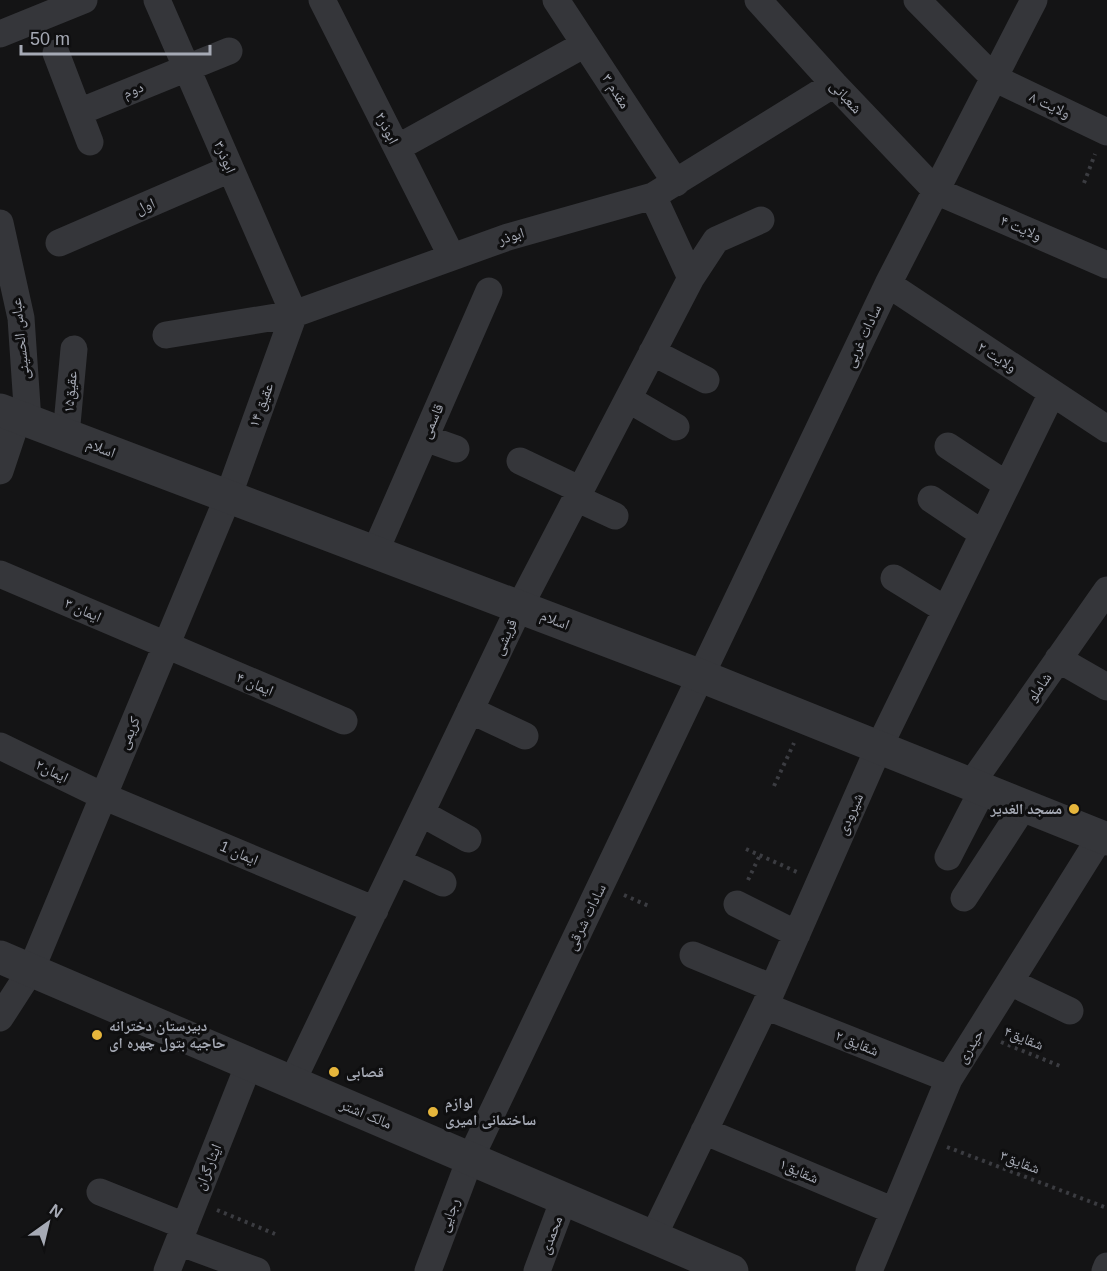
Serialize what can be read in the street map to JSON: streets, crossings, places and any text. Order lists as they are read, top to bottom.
{
  "streets": {
    "street": [
      "دوم",
      "مقدم ۳",
      "شعبانی",
      "ولایت ۸",
      "ابوذر۲",
      "ابوذر۳",
      "اول",
      "ولایت ۴",
      "ابوذر",
      "سادات غربی",
      "عباس الحسینی",
      "ولایت ۲",
      "عقیق۱۵",
      "عقیق ۱۴",
      "قاسمی",
      "اسلام",
      "ایمان ۳",
      "قریشی",
      "ایمان ۴",
      "شاملو",
      "کریمی",
      "ایمان۲",
      "شیرودی",
      "ایمان 1",
      "سادات شرقی",
      "شقایق ۲",
      "حیدری",
      "مالک اشتر",
      "ایثارگران",
      "شقایق۱",
      "رجایی",
      "محمدی"
    ],
    "path": ["شقایق۴", "شقایق۳"]
  },
  "crossings": [
    ["دوم", "ابوذر۳"],
    ["مقدم ۳", "ابوذر"],
    ["شعبانی", "ولایت ۴"],
    ["شعبانی", "ابوذر"],
    ["شعبانی", "سادات غربی"],
    ["ولایت ۸", "سادات غربی"],
    ["ابوذر۲", "ابوذر"],
    ["ابوذر۳", "اول"],
    ["ابوذر۳", "ابوذر"],
    ["ابوذر۳", "عقیق ۱۴"],
    ["ولایت ۴", "سادات غربی"],
    ["ابوذر", "عقیق ۱۴"],
    ["سادات غربی", "ولایت ۲"],
    ["سادات غربی", "اسلام"],
    ["سادات غربی", "سادات شرقی"],
    ["عباس الحسینی", "اسلام"],
    ["ولایت ۲", "شیرودی"],
    ["عقیق۱۵", "اسلام"],
    ["عقیق ۱۴", "اسلام"],
    ["عقیق ۱۴", "کریمی"],
    ["قاسمی", "اسلام"],
    ["اسلام", "قریشی"],
    ["اسلام", "شاملو"],
    ["اسلام", "کریمی"],
    ["اسلام", "شیرودی"],
    ["اسلام", "سادات شرقی"],
    ["اسلام", "حیدری"],
    ["ایمان ۳", "ایمان ۴"],
    ["ایمان ۳", "کریمی"],
    ["قریشی", "ایمان 1"],
    ["قریشی", "مالک اشتر"],
    ["ایمان ۴", "کریمی"],
    ["کریمی", "ایمان۲"],
    ["کریمی", "ایمان 1"],
    ["کریمی", "مالک اشتر"],
    ["ایمان۲", "ایمان 1"],
    ["شیرودی", "شقایق ۲"],
    ["شیرودی", "مالک اشتر"],
    ["شیرودی", "شقایق۱"],
    ["سادات شرقی", "مالک اشتر"],
    ["سادات شرقی", "رجایی"],
    ["شقایق۴", "حیدری"],
    ["شقایق ۲", "حیدری"],
    ["حیدری", "شقایق۳"],
    ["حیدری", "شقایق۱"],
    ["مالک اشتر", "ایثارگران"],
    ["مالک اشتر", "رجایی"],
    ["مالک اشتر", "محمدی"]
  ],
  "places": [
    "مسجد الغدیر",
    "دبیرستان دخترانه حاجیه بتول چهره ای",
    "قصابی",
    "لوازم ساختمانی امیری"
  ],
  "scale_bar": "50 m",
  "north": "top right"
}
